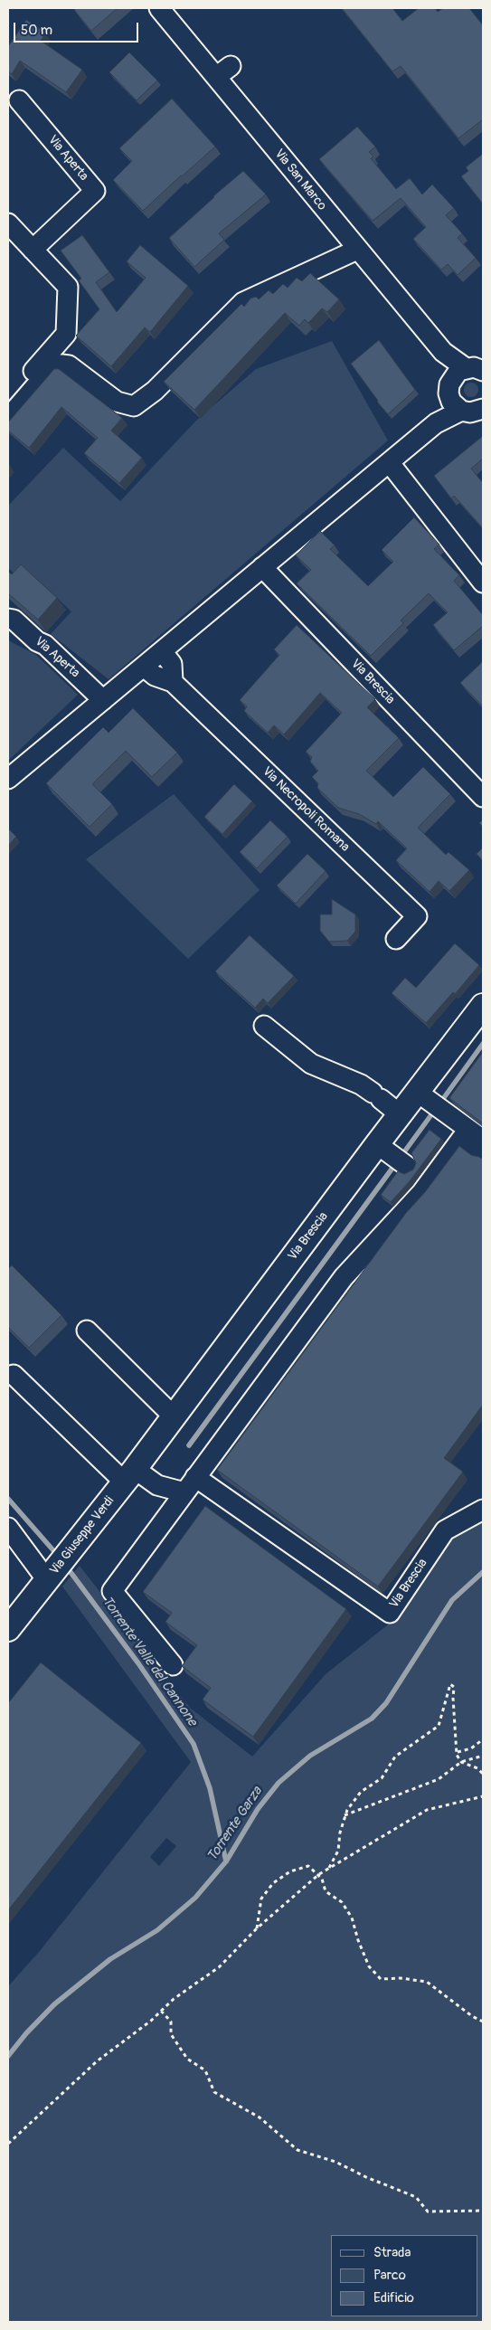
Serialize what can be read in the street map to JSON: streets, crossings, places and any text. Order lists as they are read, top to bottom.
{
  "streets": {
    "main road": ["Via Brescia", "Via Giuseppe Verdi"],
    "street": ["Via Aperta", "Via San Marco", "Via Necropoli Romana"]
  },
  "crossings": [
    ["Via Brescia", "Via Giuseppe Verdi"]
  ],
  "water": ["Torrente Valle del Cannone", "Torrente Garza"],
  "legend": ["Strada", "Parco", "Edificio"],
  "scale_bar": "50 m"
}
